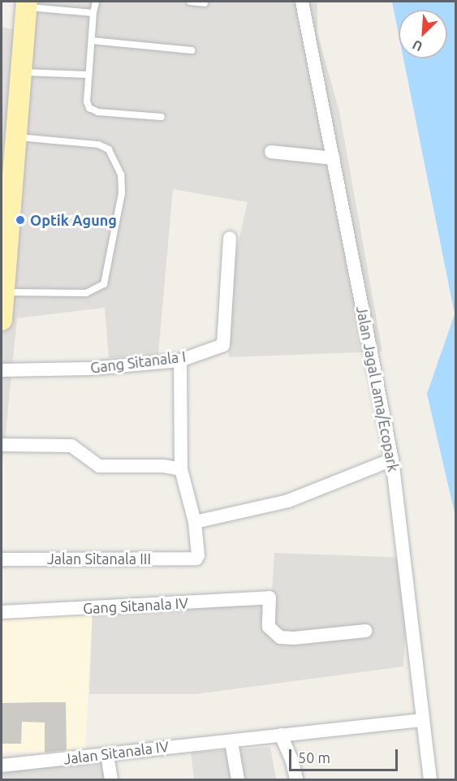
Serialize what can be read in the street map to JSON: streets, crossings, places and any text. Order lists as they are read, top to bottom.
{
  "streets": {
    "street": [
      "Gang Sitanala I",
      "Jalan Jagal Lama/Ecopark",
      "Jalan Sitanala III",
      "Gang Sitanala IV",
      "Jalan Sitanala IV"
    ]
  },
  "crossings": [
    ["Jalan Jagal Lama/Ecopark", "Jalan Sitanala IV"]
  ],
  "places": ["Optik Agung"],
  "scale_bar": "50 m",
  "north": "bottom left"
}
